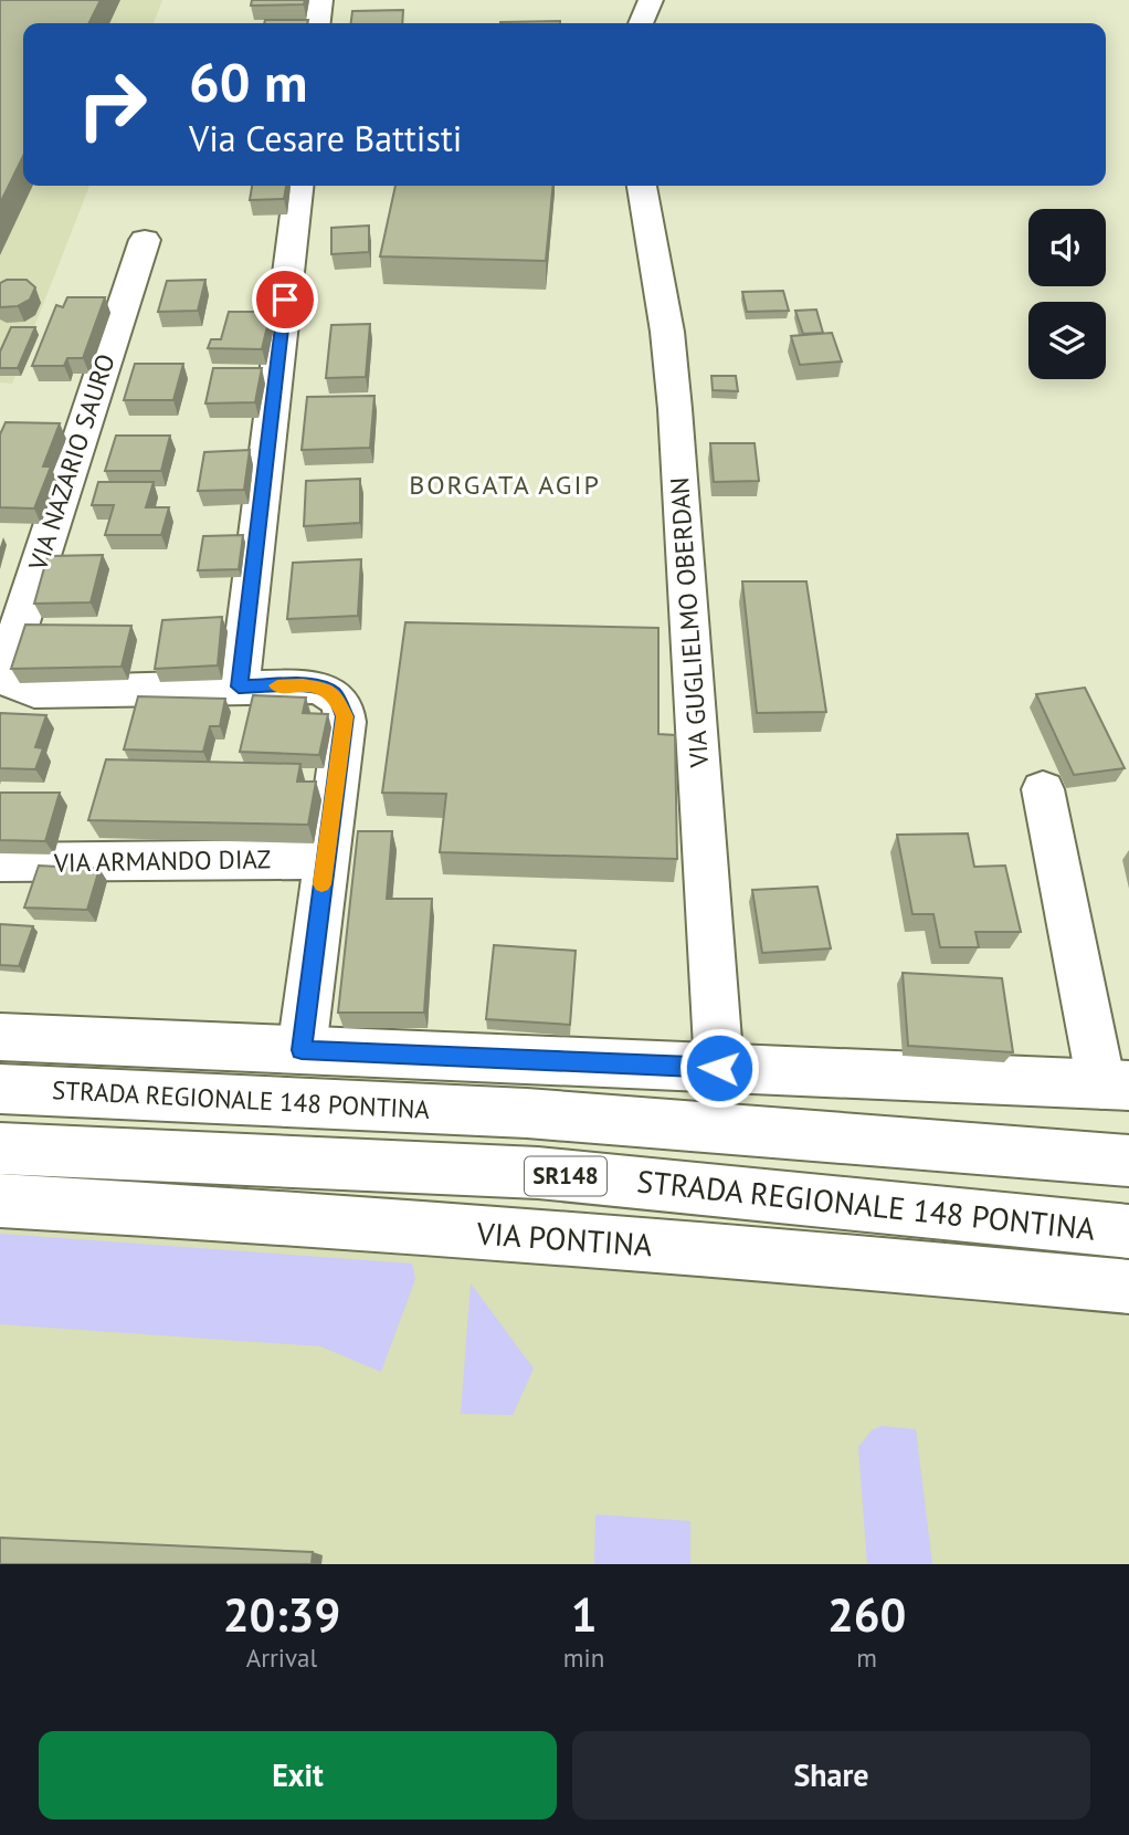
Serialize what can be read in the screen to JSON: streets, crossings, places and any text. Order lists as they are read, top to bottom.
{
  "streets": {
    "main road": [
      "VIA NAZARIO SAURO",
      "VIA GUGLIELMO OBERDAN",
      "VIA ARMANDO DIAZ",
      "STRADA REGIONALE 148 PONTINA",
      "SR148",
      "VIA PONTINA"
    ]
  },
  "districts": ["BORGATA AGIP"],
  "page": {
    "turn": ["60 m", "Via Cesare Battisti"],
    "eta": [
      "20:39",
      "Arrival",
      "1",
      "min",
      "260",
      "m"
    ],
    "buttons": ["Exit", "Share"]
  }
}
